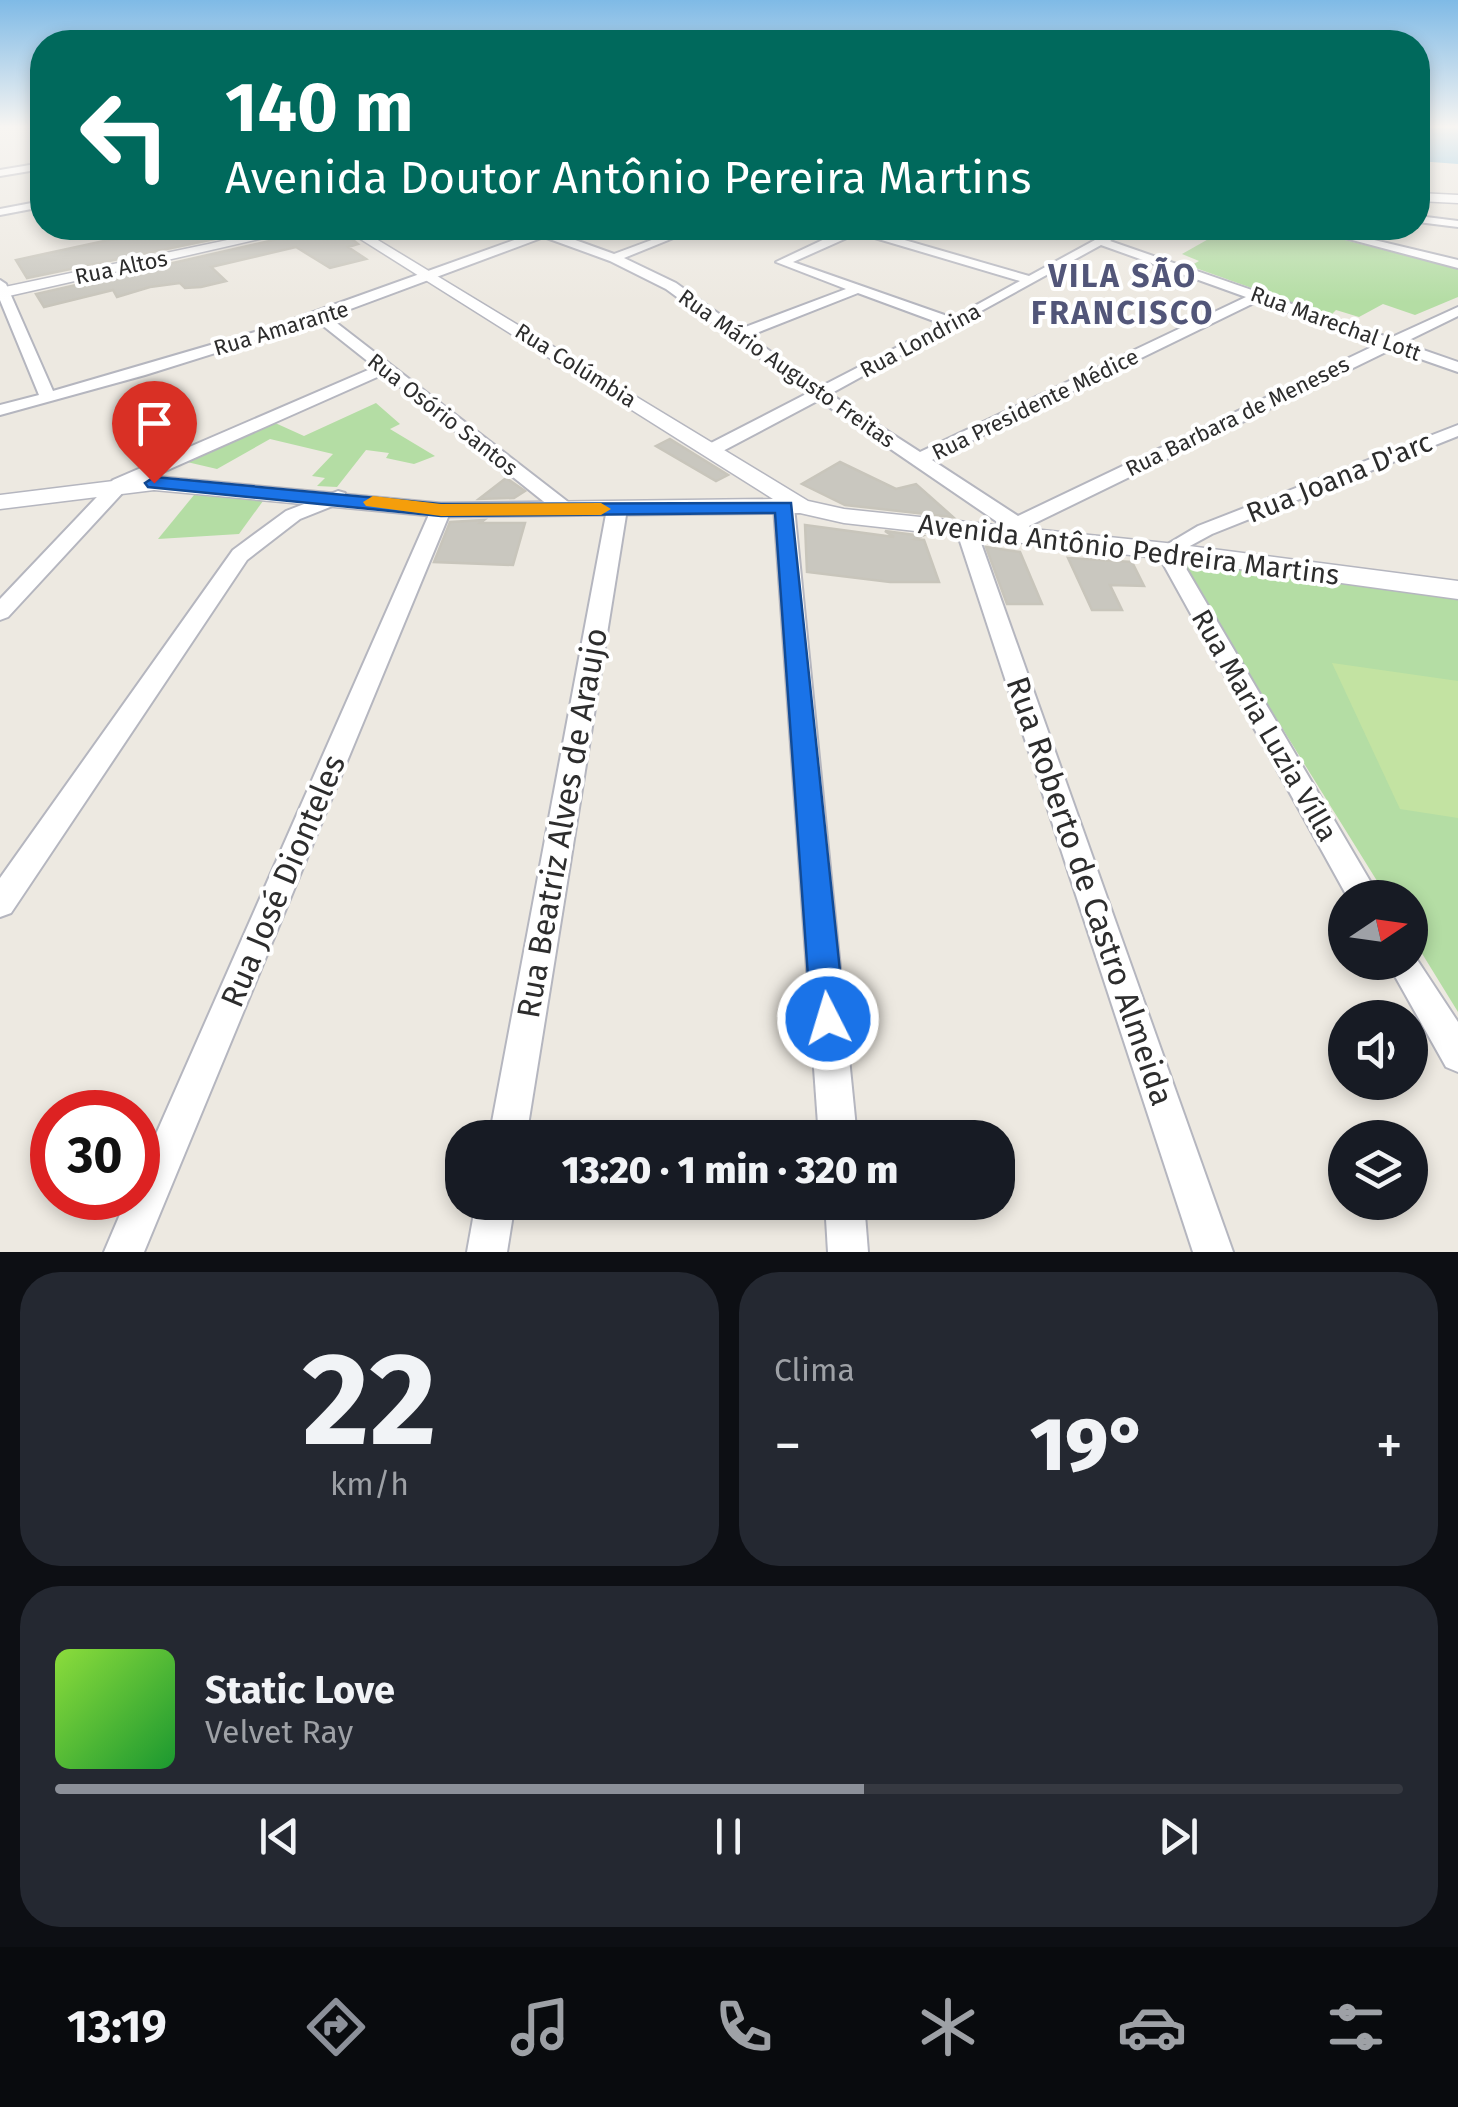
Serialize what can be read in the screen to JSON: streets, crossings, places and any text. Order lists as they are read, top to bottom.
{
  "streets": {
    "street": [
      "Rua Altos",
      "Rua Marechal Lott",
      "Rua Amarante",
      "Rua Londrina",
      "Rua Colúmbia",
      "Rua Mário Augusto Freitas",
      "Rua Presidente Médice",
      "Rua Osório Santos",
      "Rua Barbara de Meneses",
      "Rua Joana D'arc",
      "Avenida Antônio Pedreira Martins",
      "Rua Maria Luzia Vílla",
      "Rua Beatriz Alves de Araujo",
      "Rua José Dionteles",
      "Rua Roberto de Castro Almeida"
    ]
  },
  "crossings": [
    ["Rua Marechal Lott", "Rua Londrina"],
    ["Rua Marechal Lott", "Rua Presidente Médice"],
    ["Rua Marechal Lott", "Rua Barbara de Meneses"],
    ["Rua Amarante", "Rua Colúmbia"],
    ["Rua Amarante", "Rua Osório Santos"],
    ["Rua Londrina", "Rua Colúmbia"],
    ["Rua Londrina", "Rua Mário Augusto Freitas"],
    ["Rua Colúmbia", "Avenida Antônio Pedreira Martins"],
    ["Rua Mário Augusto Freitas", "Rua Presidente Médice"],
    ["Rua Mário Augusto Freitas", "Rua Barbara de Meneses"],
    ["Rua Mário Augusto Freitas", "Avenida Antônio Pedreira Martins"],
    ["Rua Barbara de Meneses", "Avenida Antônio Pedreira Martins"],
    ["Rua Joana D'arc", "Avenida Antônio Pedreira Martins"],
    ["Rua Joana D'arc", "Rua Maria Luzia Vílla"],
    ["Avenida Antônio Pedreira Martins", "Rua Maria Luzia Vílla"],
    ["Avenida Antônio Pedreira Martins", "Rua Roberto de Castro Almeida"]
  ],
  "districts": ["VILA SÃO FRANCISCO"],
  "north": "right",
  "page": {
    "turn": ["140 m", "Avenida Doutor Antônio Pereira Martins"],
    "limit": "30",
    "trip": "13:20 · 1 min · 320 m",
    "tile": [
      ["22", "km/h"],
      "Clima"
    ],
    "heat": ["−", "19°", "+"],
    "song": ["Static Love", "Velvet Ray"],
    "tabs": "13:19"
  }
}
